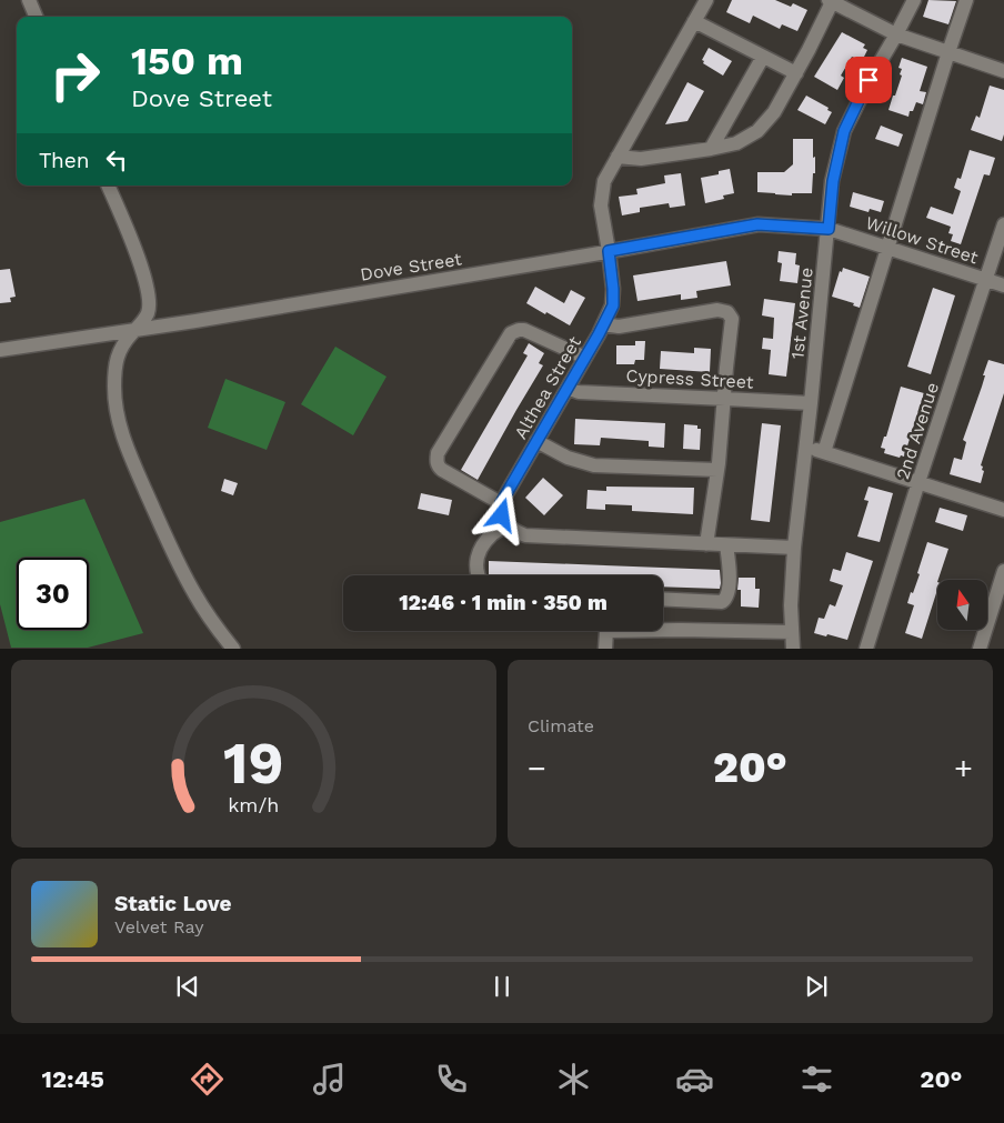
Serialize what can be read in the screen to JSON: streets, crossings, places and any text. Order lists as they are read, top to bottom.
{
  "streets": {
    "street": [
      "Willow Street",
      "Dove Street",
      "1st Avenue",
      "Cypress Street",
      "Althea Street",
      "2nd Avenue"
    ]
  },
  "crossings": [
    ["Willow Street", "Dove Street"],
    ["Willow Street", "1st Avenue"],
    ["Willow Street", "2nd Avenue"],
    ["Dove Street", "1st Avenue"],
    ["Dove Street", "Althea Street"],
    ["1st Avenue", "Cypress Street"],
    ["Cypress Street", "Althea Street"]
  ],
  "north": "top",
  "page": {
    "turn": ["150 m", "Dove Street"],
    "then": "Then",
    "limit": "30",
    "trip": "12:46 · 1 min · 350 m",
    "tile": "Climate",
    "heat": ["−", "20°", "+"],
    "song": ["Static Love", "Velvet Ray"],
    "tabs": ["12:45", "20°"],
    "gauge": ["19", "km/h"]
  }
}
